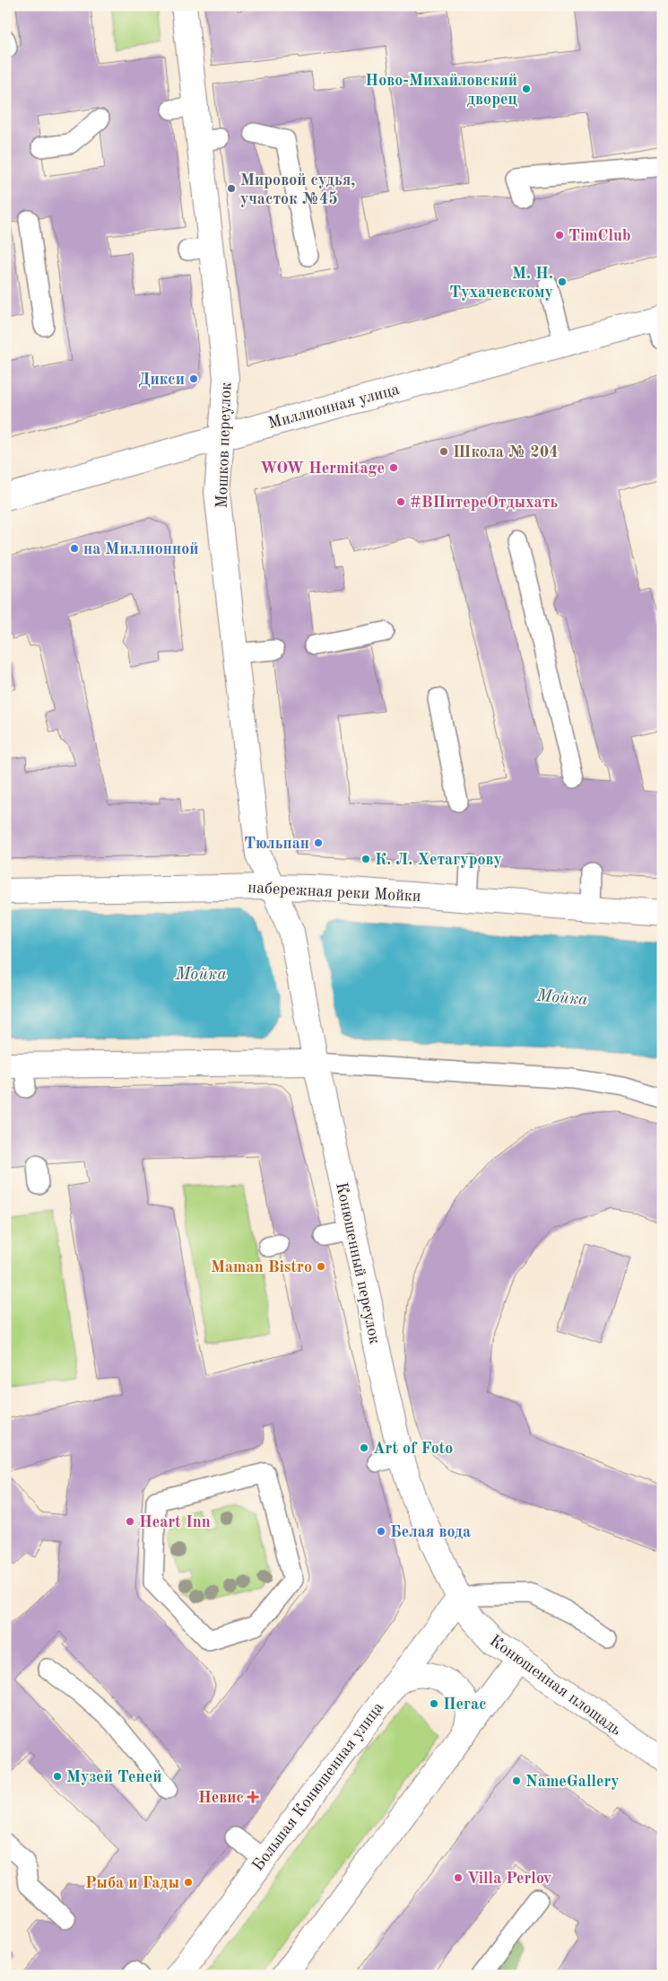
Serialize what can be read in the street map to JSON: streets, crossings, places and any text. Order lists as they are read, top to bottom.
{
  "streets": {
    "street": [
      "Миллионная улица",
      "Мошков переулок",
      "набережная реки Мойки",
      "Конюшенный переулок",
      "Конюшенная площадь",
      "Большая Конюшенная улица"
    ]
  },
  "crossings": [
    ["Миллионная улица", "Мошков переулок"],
    ["Мошков переулок", "набережная реки Мойки"],
    ["Мошков переулок", "Конюшенный переулок"],
    ["Конюшенный переулок", "Конюшенная площадь"],
    ["Конюшенная площадь", "Большая Конюшенная улица"]
  ],
  "water": ["Мойка"],
  "places": {
    "other": [
      "Ново-Михайловский дворец",
      "Мировой судья, участок №45",
      "TimClub",
      "М. Н. Тухачевскому",
      "Дикси",
      "Школа № 204",
      "WOW Hermitage",
      "#ВПитереОтдыхать",
      "на Миллионной",
      "Тюльпан",
      "К. Л. Хетагурову",
      "Maman Bistro",
      "Art of Foto",
      "Heart Inn",
      "Белая вода",
      "Пегас",
      "Музей Теней",
      "NameGallery",
      "Villa Perlov",
      "Рыба и Гады"
    ],
    "health": ["Невис"]
  }
}
